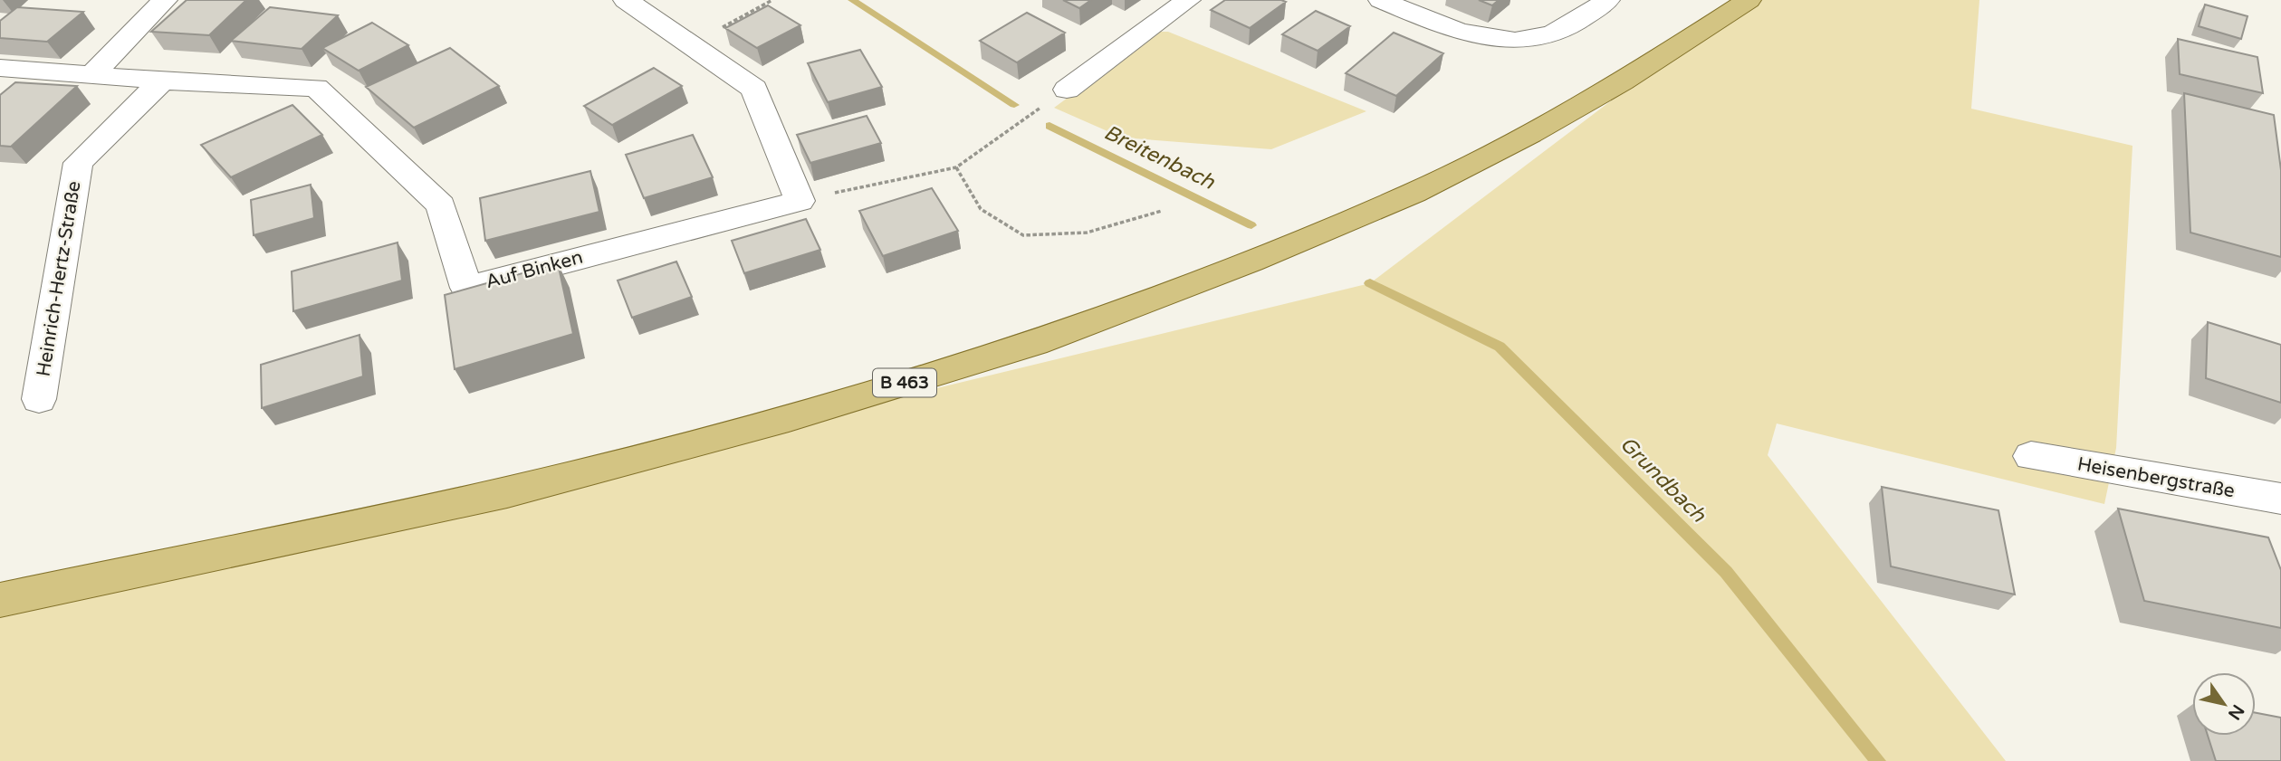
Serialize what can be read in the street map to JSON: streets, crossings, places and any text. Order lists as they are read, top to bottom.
{
  "streets": {
    "main road": ["B 463"],
    "street": ["Auf Binken", "Heinrich-Hertz-Straße", "Heisenbergstraße"]
  },
  "crossings": [
    ["Auf Binken", "Heinrich-Hertz-Straße"]
  ],
  "water": ["Breitenbach", "Grundbach"],
  "north": "bottom right"
}
